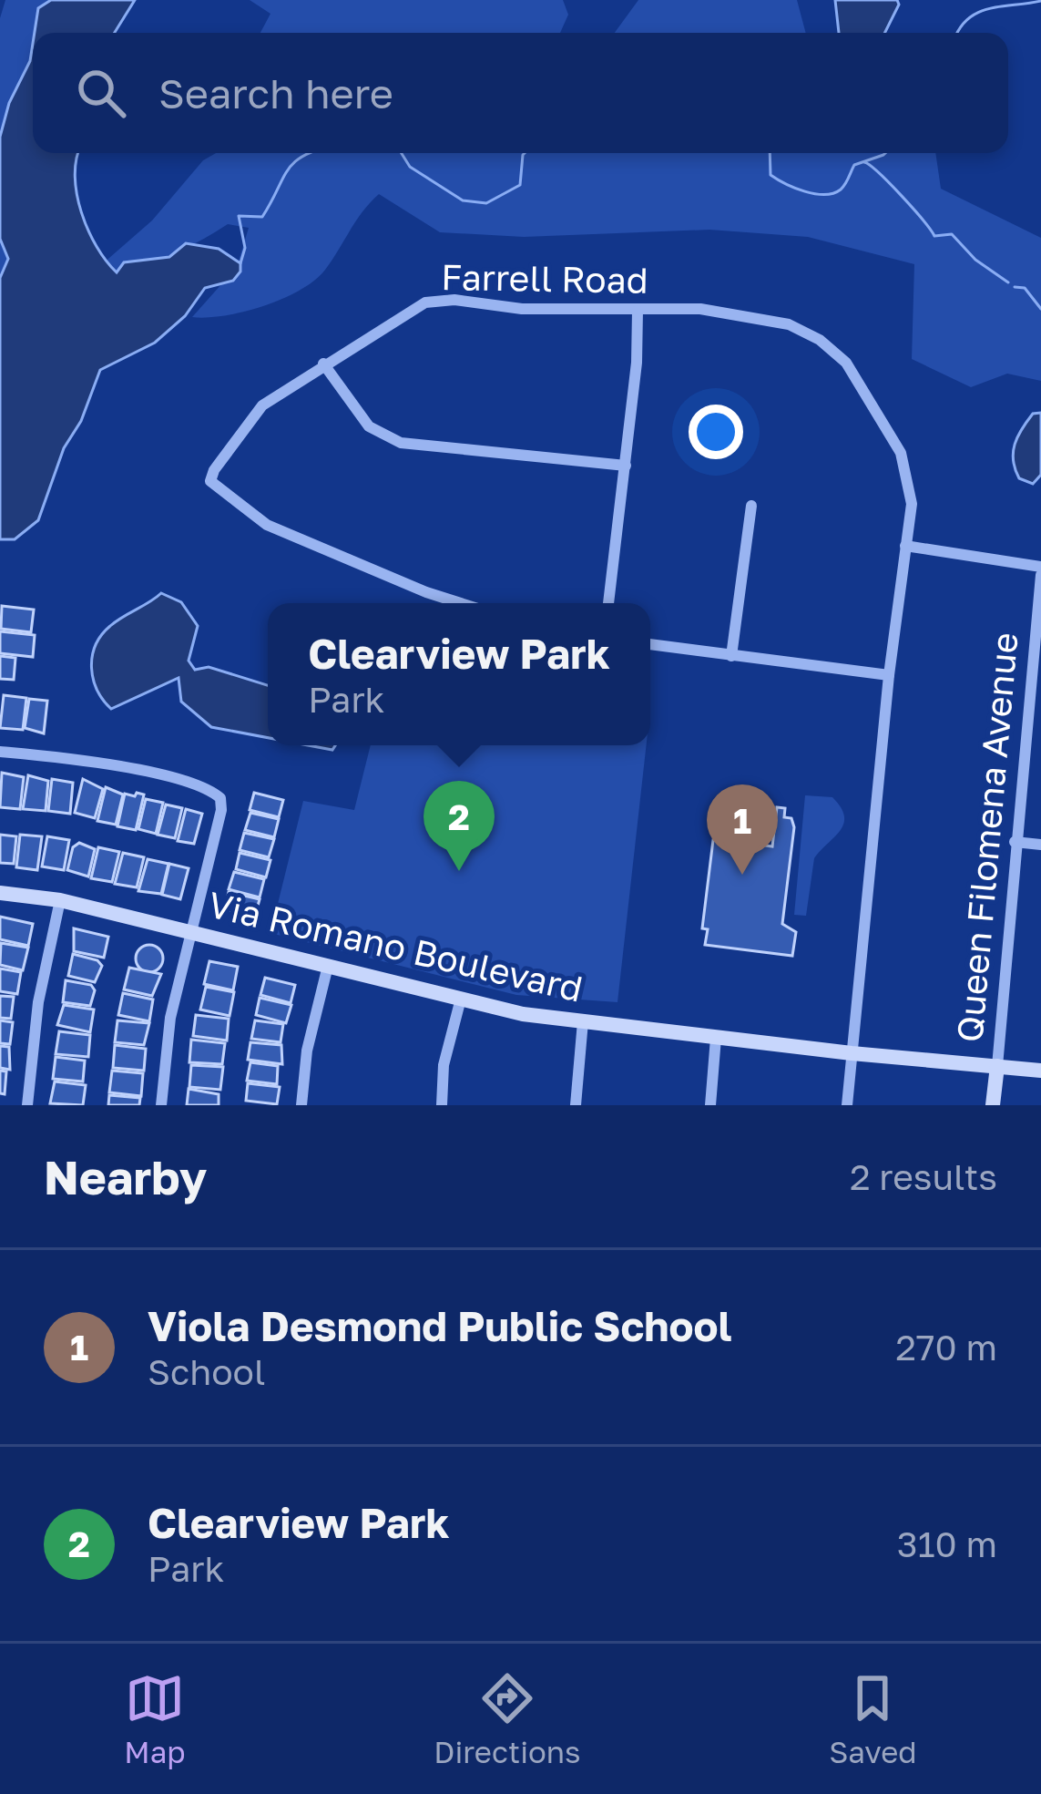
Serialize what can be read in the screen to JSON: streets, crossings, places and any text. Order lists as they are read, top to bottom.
{
  "streets": {
    "street": ["Farrell Road", "Queen Filomena Avenue", "Via Romano Boulevard"]
  },
  "crossings": [
    ["Farrell Road", "Via Romano Boulevard"],
    ["Queen Filomena Avenue", "Via Romano Boulevard"]
  ],
  "page": {
    "search": "Search here",
    "popup": ["Clearview Park", "Park"],
    "pins": ["2", "1"],
    "heading": ["Nearby", "2 results"],
    "list": [
      {
        "mark": "1",
        "name": "Viola Desmond Public School",
        "note": "School",
        "value": "270 m"
      },
      {
        "mark": "2",
        "name": "Clearview Park",
        "note": "Park",
        "value": "310 m"
      }
    ],
    "nav": ["Map", "Directions", "Saved"]
  }
}
